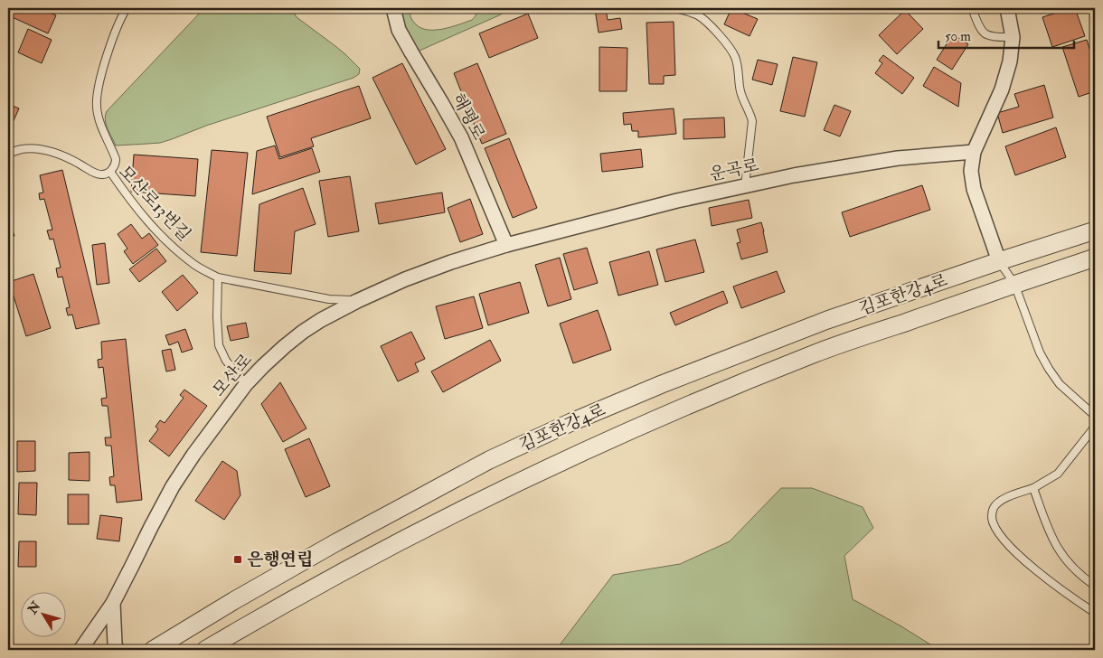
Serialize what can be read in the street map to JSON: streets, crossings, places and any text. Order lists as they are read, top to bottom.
{
  "streets": {
    "street": [
      "해평로",
      "운곡로",
      "김포한강4로",
      "모산로"
    ],
    "lane": ["모산로13번길"]
  },
  "crossings": [
    ["해평로", "운곡로"],
    ["해평로", "모산로"],
    ["운곡로", "모산로"],
    ["모산로13번길", "모산로"]
  ],
  "places": {
    "transit": ["은행연립"]
  },
  "scale_bar": "50 m",
  "north": "top left"
}
